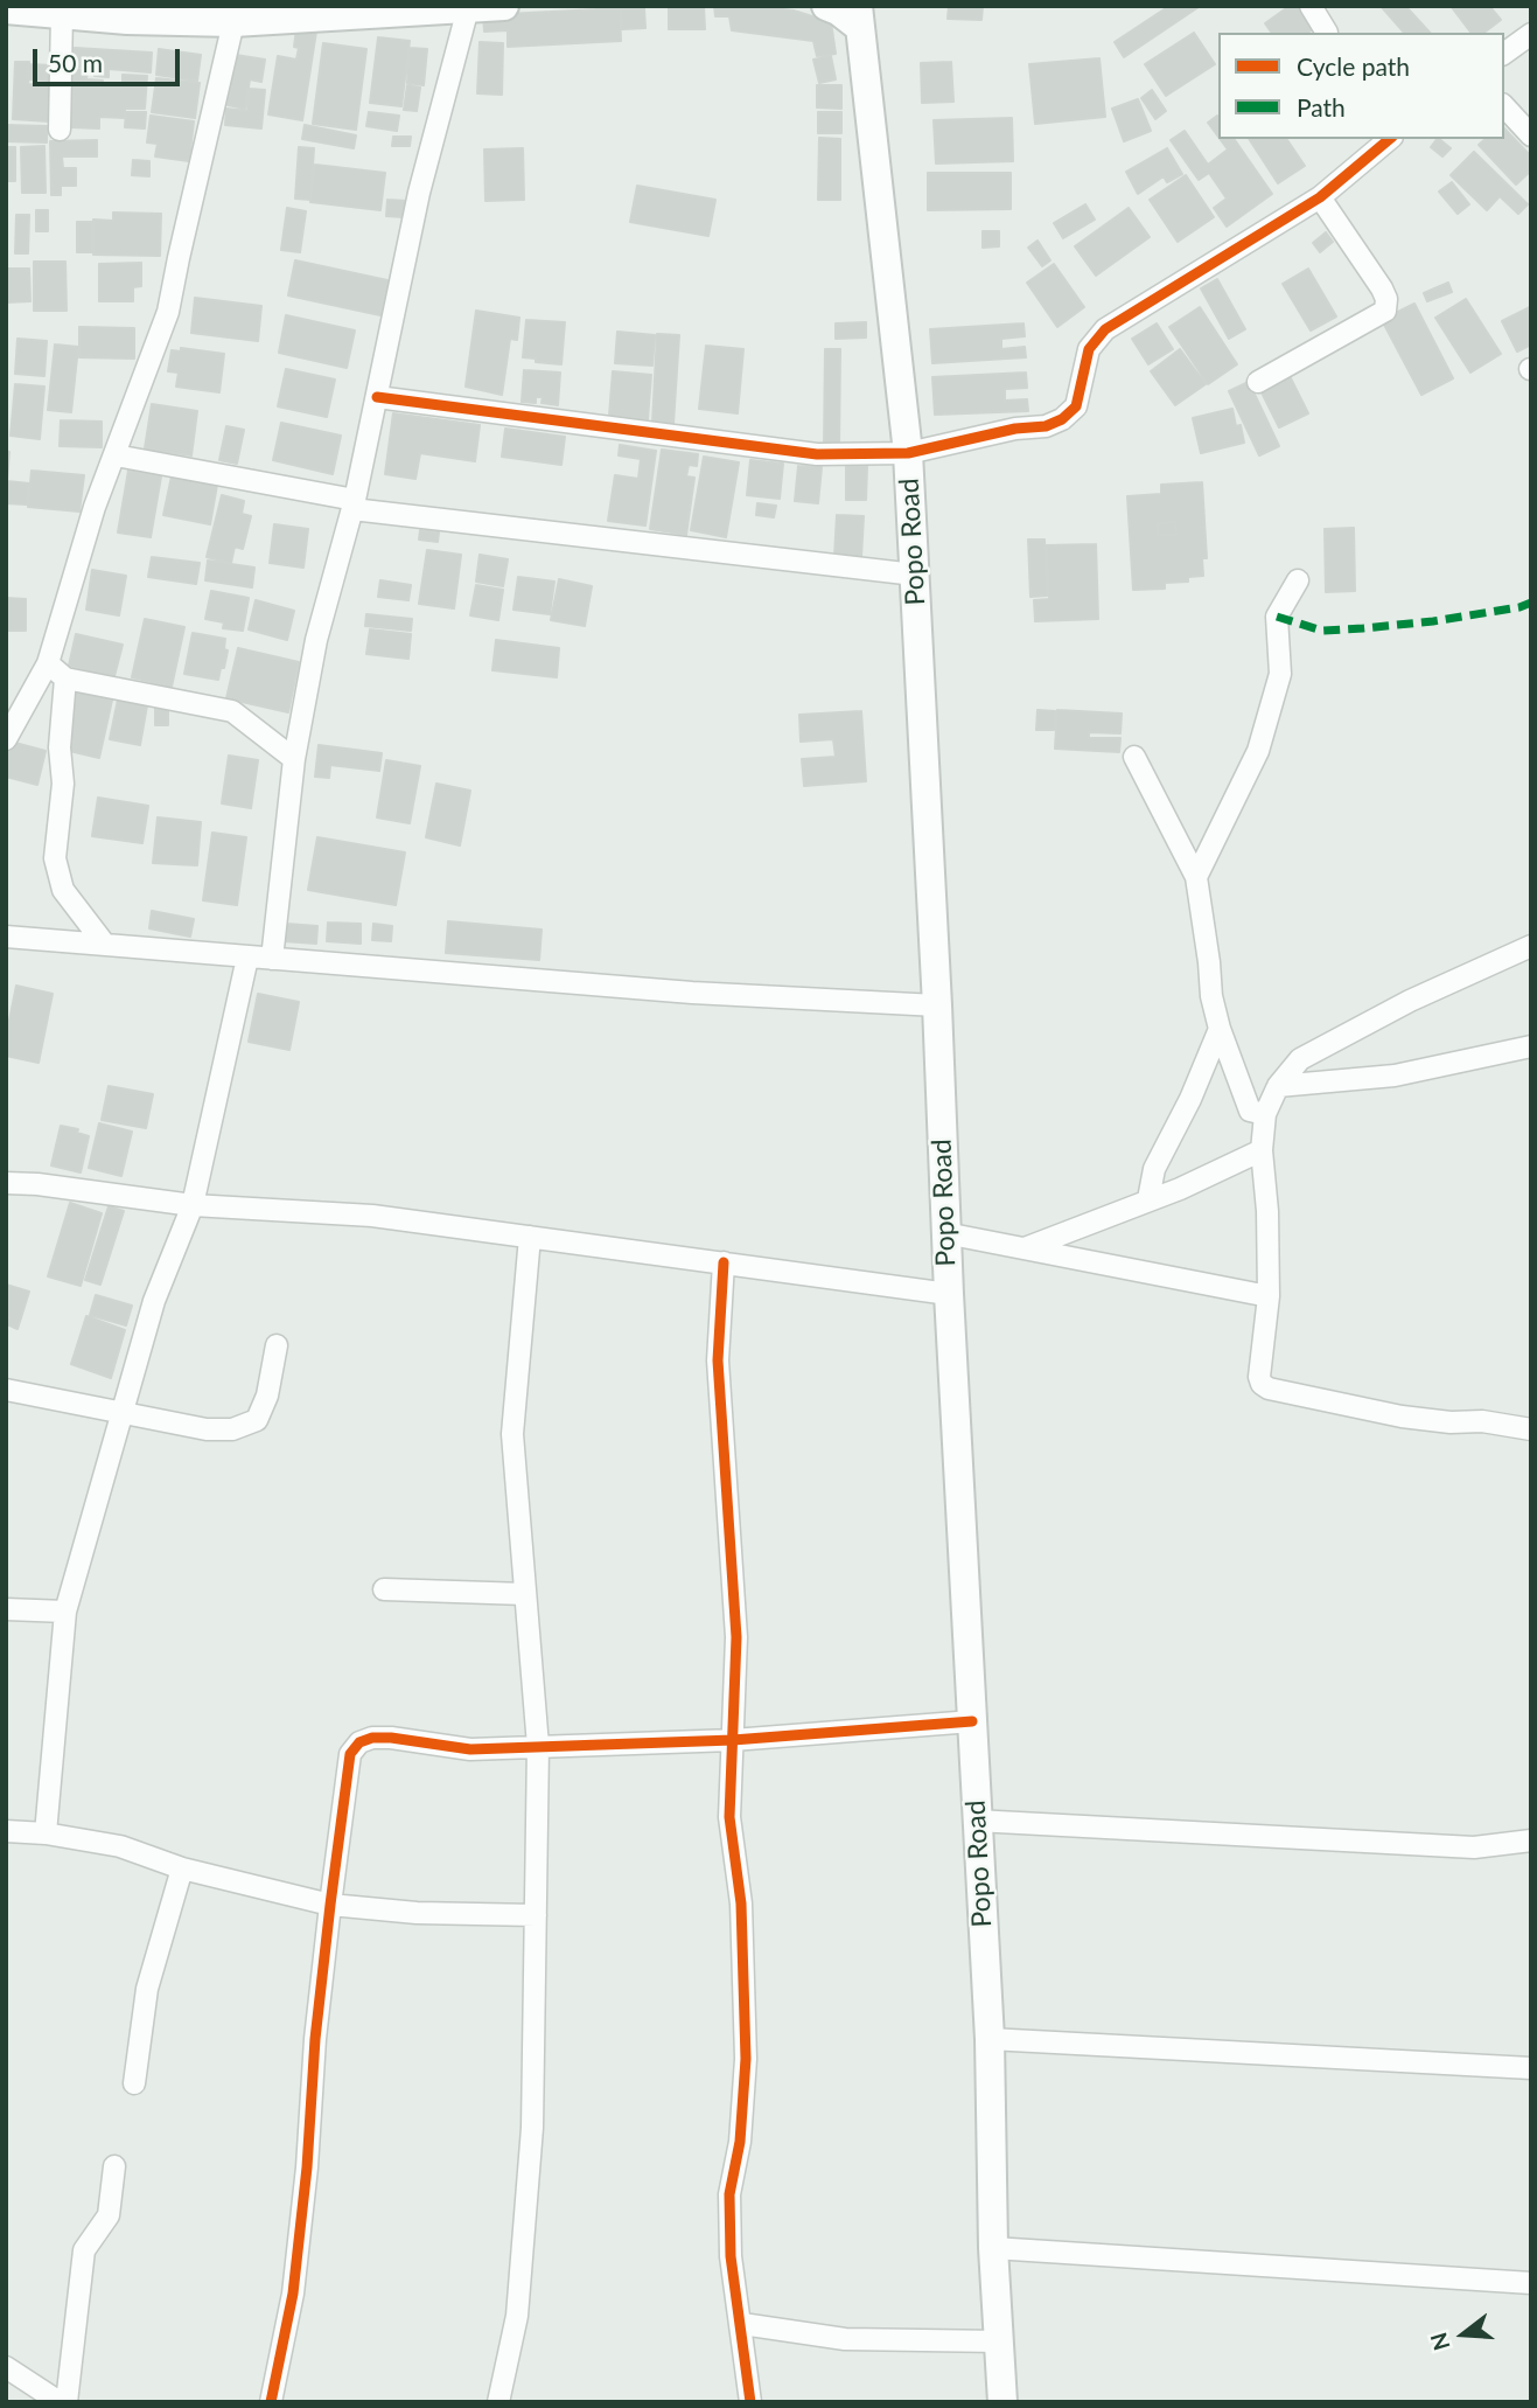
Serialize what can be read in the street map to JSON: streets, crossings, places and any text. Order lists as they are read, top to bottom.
{
  "streets": {
    "main road": ["Popo Road"]
  },
  "legend": ["Cycle path", "Path"],
  "scale_bar": "50 m",
  "north": "left"
}
